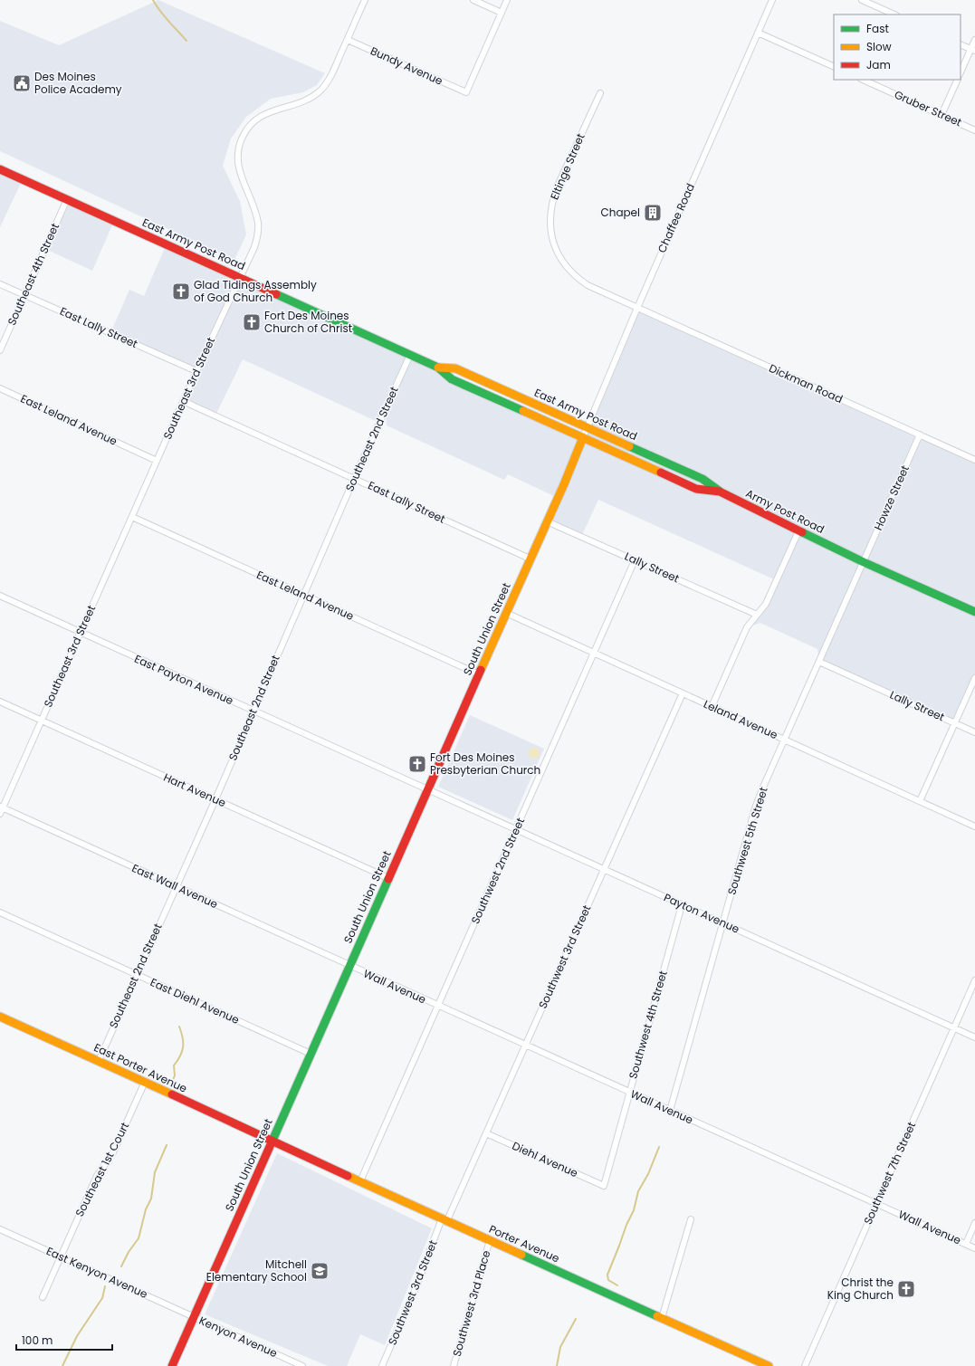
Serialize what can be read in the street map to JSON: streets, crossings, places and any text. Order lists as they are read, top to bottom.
{
  "streets": {
    "street": [
      "Bundy Avenue",
      "Gruber Street",
      "Eltinge Street",
      "Chaffee Road",
      "East Army Post Road",
      "Southeast 4th Street",
      "East Lally Street",
      "Dickman Road",
      "Southeast 3rd Street",
      "East Leland Avenue",
      "Southeast 2nd Street",
      "Howze Street",
      "Army Post Road",
      "Lally Street",
      "South Union Street",
      "East Payton Avenue",
      "Leland Avenue",
      "Hart Avenue",
      "Southwest 5th Street",
      "Southwest 2nd Street",
      "East Wall Avenue",
      "Payton Avenue",
      "Southwest 3rd Street",
      "Wall Avenue",
      "East Diehl Avenue",
      "Southwest 4th Street",
      "East Porter Avenue",
      "Diehl Avenue",
      "Southeast 1st Court",
      "Southwest 7th Street",
      "Porter Avenue",
      "East Kenyon Avenue",
      "Southwest 3rd Place",
      "Kenyon Avenue"
    ]
  },
  "crossings": [
    ["Bundy Avenue", "Southeast 3rd Street"],
    ["Eltinge Street", "Chaffee Road"],
    ["Eltinge Street", "Dickman Road"],
    ["Chaffee Road", "East Army Post Road"],
    ["Chaffee Road", "Dickman Road"],
    ["Chaffee Road", "Army Post Road"],
    ["Chaffee Road", "South Union Street"],
    ["East Army Post Road", "Southeast 4th Street"],
    ["East Army Post Road", "Southeast 3rd Street"],
    ["East Army Post Road", "Southeast 2nd Street"],
    ["East Army Post Road", "Army Post Road"],
    ["East Army Post Road", "South Union Street"],
    ["Southeast 4th Street", "East Lally Street"],
    ["East Lally Street", "Southeast 3rd Street"],
    ["East Lally Street", "Southeast 2nd Street"],
    ["East Lally Street", "South Union Street"],
    ["Dickman Road", "Howze Street"],
    ["Southeast 3rd Street", "East Leland Avenue"],
    ["Southeast 3rd Street", "East Payton Avenue"],
    ["Southeast 3rd Street", "Hart Avenue"],
    ["Southeast 3rd Street", "East Wall Avenue"],
    ["East Leland Avenue", "Southeast 2nd Street"],
    ["East Leland Avenue", "South Union Street"],
    ["Southeast 2nd Street", "East Payton Avenue"],
    ["Southeast 2nd Street", "Hart Avenue"],
    ["Southeast 2nd Street", "East Wall Avenue"],
    ["Southeast 2nd Street", "East Diehl Avenue"],
    ["Southeast 2nd Street", "East Porter Avenue"],
    ["Howze Street", "Army Post Road"],
    ["Howze Street", "Southwest 5th Street"],
    ["Army Post Road", "South Union Street"],
    ["Army Post Road", "Southwest 5th Street"],
    ["Lally Street", "South Union Street"],
    ["Lally Street", "Southwest 5th Street"],
    ["Lally Street", "Southwest 2nd Street"],
    ["South Union Street", "East Payton Avenue"],
    ["South Union Street", "Leland Avenue"],
    ["South Union Street", "Hart Avenue"],
    ["South Union Street", "East Wall Avenue"],
    ["South Union Street", "Payton Avenue"],
    ["South Union Street", "Wall Avenue"],
    ["South Union Street", "East Diehl Avenue"],
    ["South Union Street", "East Porter Avenue"],
    ["South Union Street", "Porter Avenue"],
    ["South Union Street", "East Kenyon Avenue"],
    ["South Union Street", "Kenyon Avenue"],
    ["East Payton Avenue", "Payton Avenue"],
    ["Leland Avenue", "Southwest 5th Street"],
    ["Leland Avenue", "Southwest 2nd Street"],
    ["Leland Avenue", "Southwest 3rd Street"],
    ["Southwest 5th Street", "Payton Avenue"],
    ["Southwest 5th Street", "Wall Avenue"],
    ["Southwest 2nd Street", "Payton Avenue"],
    ["Southwest 2nd Street", "Wall Avenue"],
    ["Southwest 2nd Street", "Porter Avenue"],
    ["East Wall Avenue", "Wall Avenue"],
    ["Payton Avenue", "Southwest 3rd Street"],
    ["Payton Avenue", "Southwest 4th Street"],
    ["Payton Avenue", "Southwest 7th Street"],
    ["Southwest 3rd Street", "Wall Avenue"],
    ["Southwest 3rd Street", "Diehl Avenue"],
    ["Southwest 3rd Street", "Porter Avenue"],
    ["Wall Avenue", "Southwest 4th Street"],
    ["Wall Avenue", "Southwest 7th Street"],
    ["Southwest 4th Street", "Diehl Avenue"],
    ["East Porter Avenue", "Southeast 1st Court"],
    ["East Porter Avenue", "Porter Avenue"],
    ["Southeast 1st Court", "East Kenyon Avenue"],
    ["Porter Avenue", "Southwest 3rd Place"],
    ["East Kenyon Avenue", "Kenyon Avenue"]
  ],
  "places": {
    "public building": ["Des Moines Police Academy"],
    "building": ["Chapel"],
    "church": [
      "Glad Tidings Assembly of God Church",
      "Fort Des Moines Church of Christ",
      "Fort Des Moines Presbyterian Church",
      "Christ the King Church"
    ],
    "school or university": ["Mitchell Elementary School"]
  },
  "legend": ["Fast", "Slow", "Jam"],
  "scale_bar": "100 m"
}
